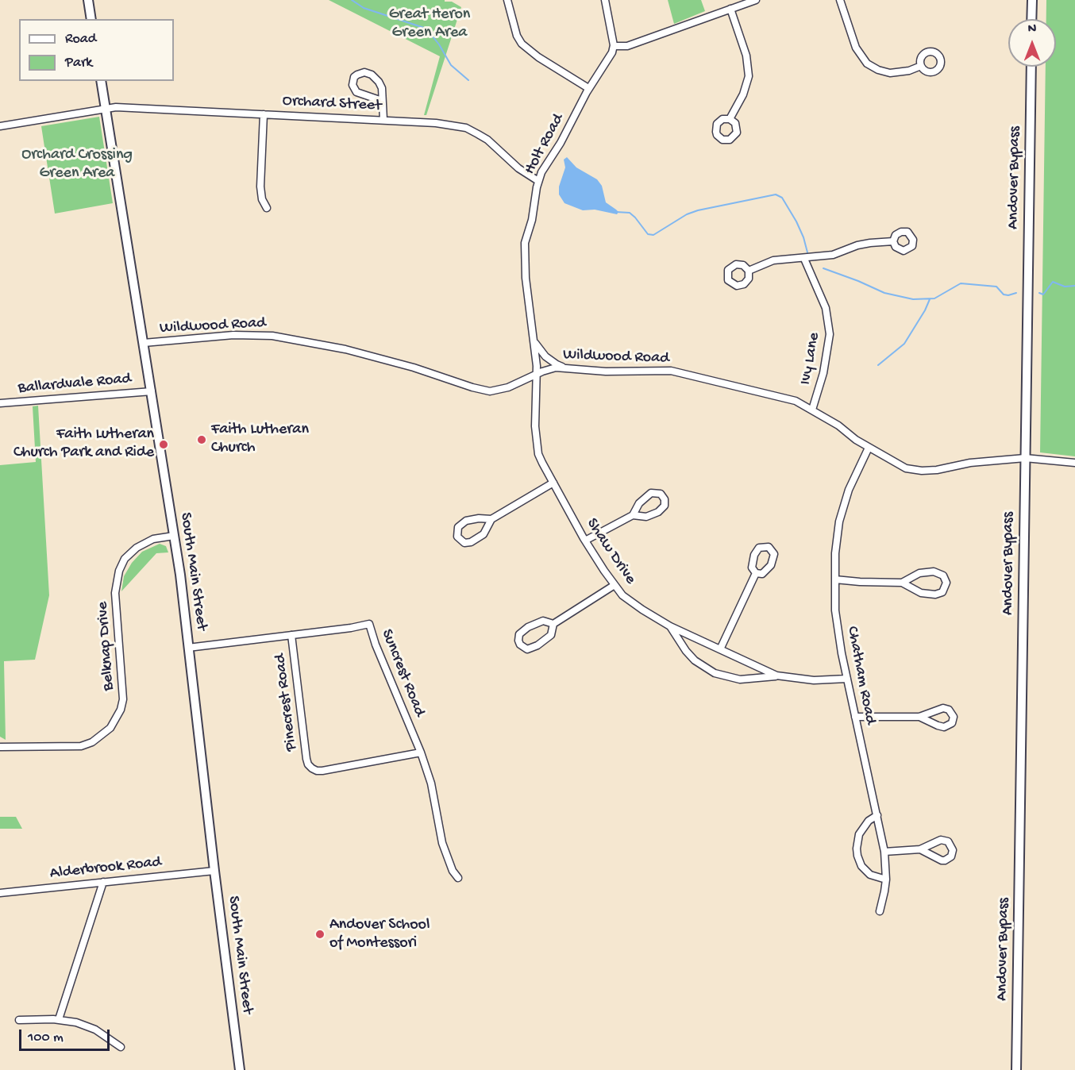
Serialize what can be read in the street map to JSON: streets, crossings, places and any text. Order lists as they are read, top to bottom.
{
  "streets": {
    "main road": ["Andover Bypass", "South Main Street"],
    "street": [
      "Orchard Street",
      "Holt Road",
      "Wildwood Road",
      "Ivy Lane",
      "Ballardvale Road",
      "Shaw Drive",
      "Belknap Drive",
      "Suncrest Road",
      "Chatham Road",
      "Pinecrest Road",
      "Alderbrook Road"
    ]
  },
  "crossings": [
    ["Orchard Street", "Holt Road"],
    ["Orchard Street", "South Main Street"],
    ["Holt Road", "Wildwood Road"],
    ["Holt Road", "Shaw Drive"],
    ["Andover Bypass", "Wildwood Road"],
    ["Wildwood Road", "Ivy Lane"],
    ["Wildwood Road", "Shaw Drive"],
    ["Wildwood Road", "South Main Street"],
    ["Wildwood Road", "Chatham Road"],
    ["Ballardvale Road", "South Main Street"],
    ["Shaw Drive", "Chatham Road"],
    ["South Main Street", "Belknap Drive"],
    ["South Main Street", "Suncrest Road"],
    ["South Main Street", "Alderbrook Road"],
    ["Suncrest Road", "Pinecrest Road"]
  ],
  "parks": ["Great Heron Green Area", "Orchard Crossing Green Area"],
  "places": ["Faith Lutheran Church", "Faith Lutheran Church Park and Ride", "Andover School of Montessori"],
  "legend": ["Road", "Park"],
  "scale_bar": "100 m",
  "north": "top"
}
